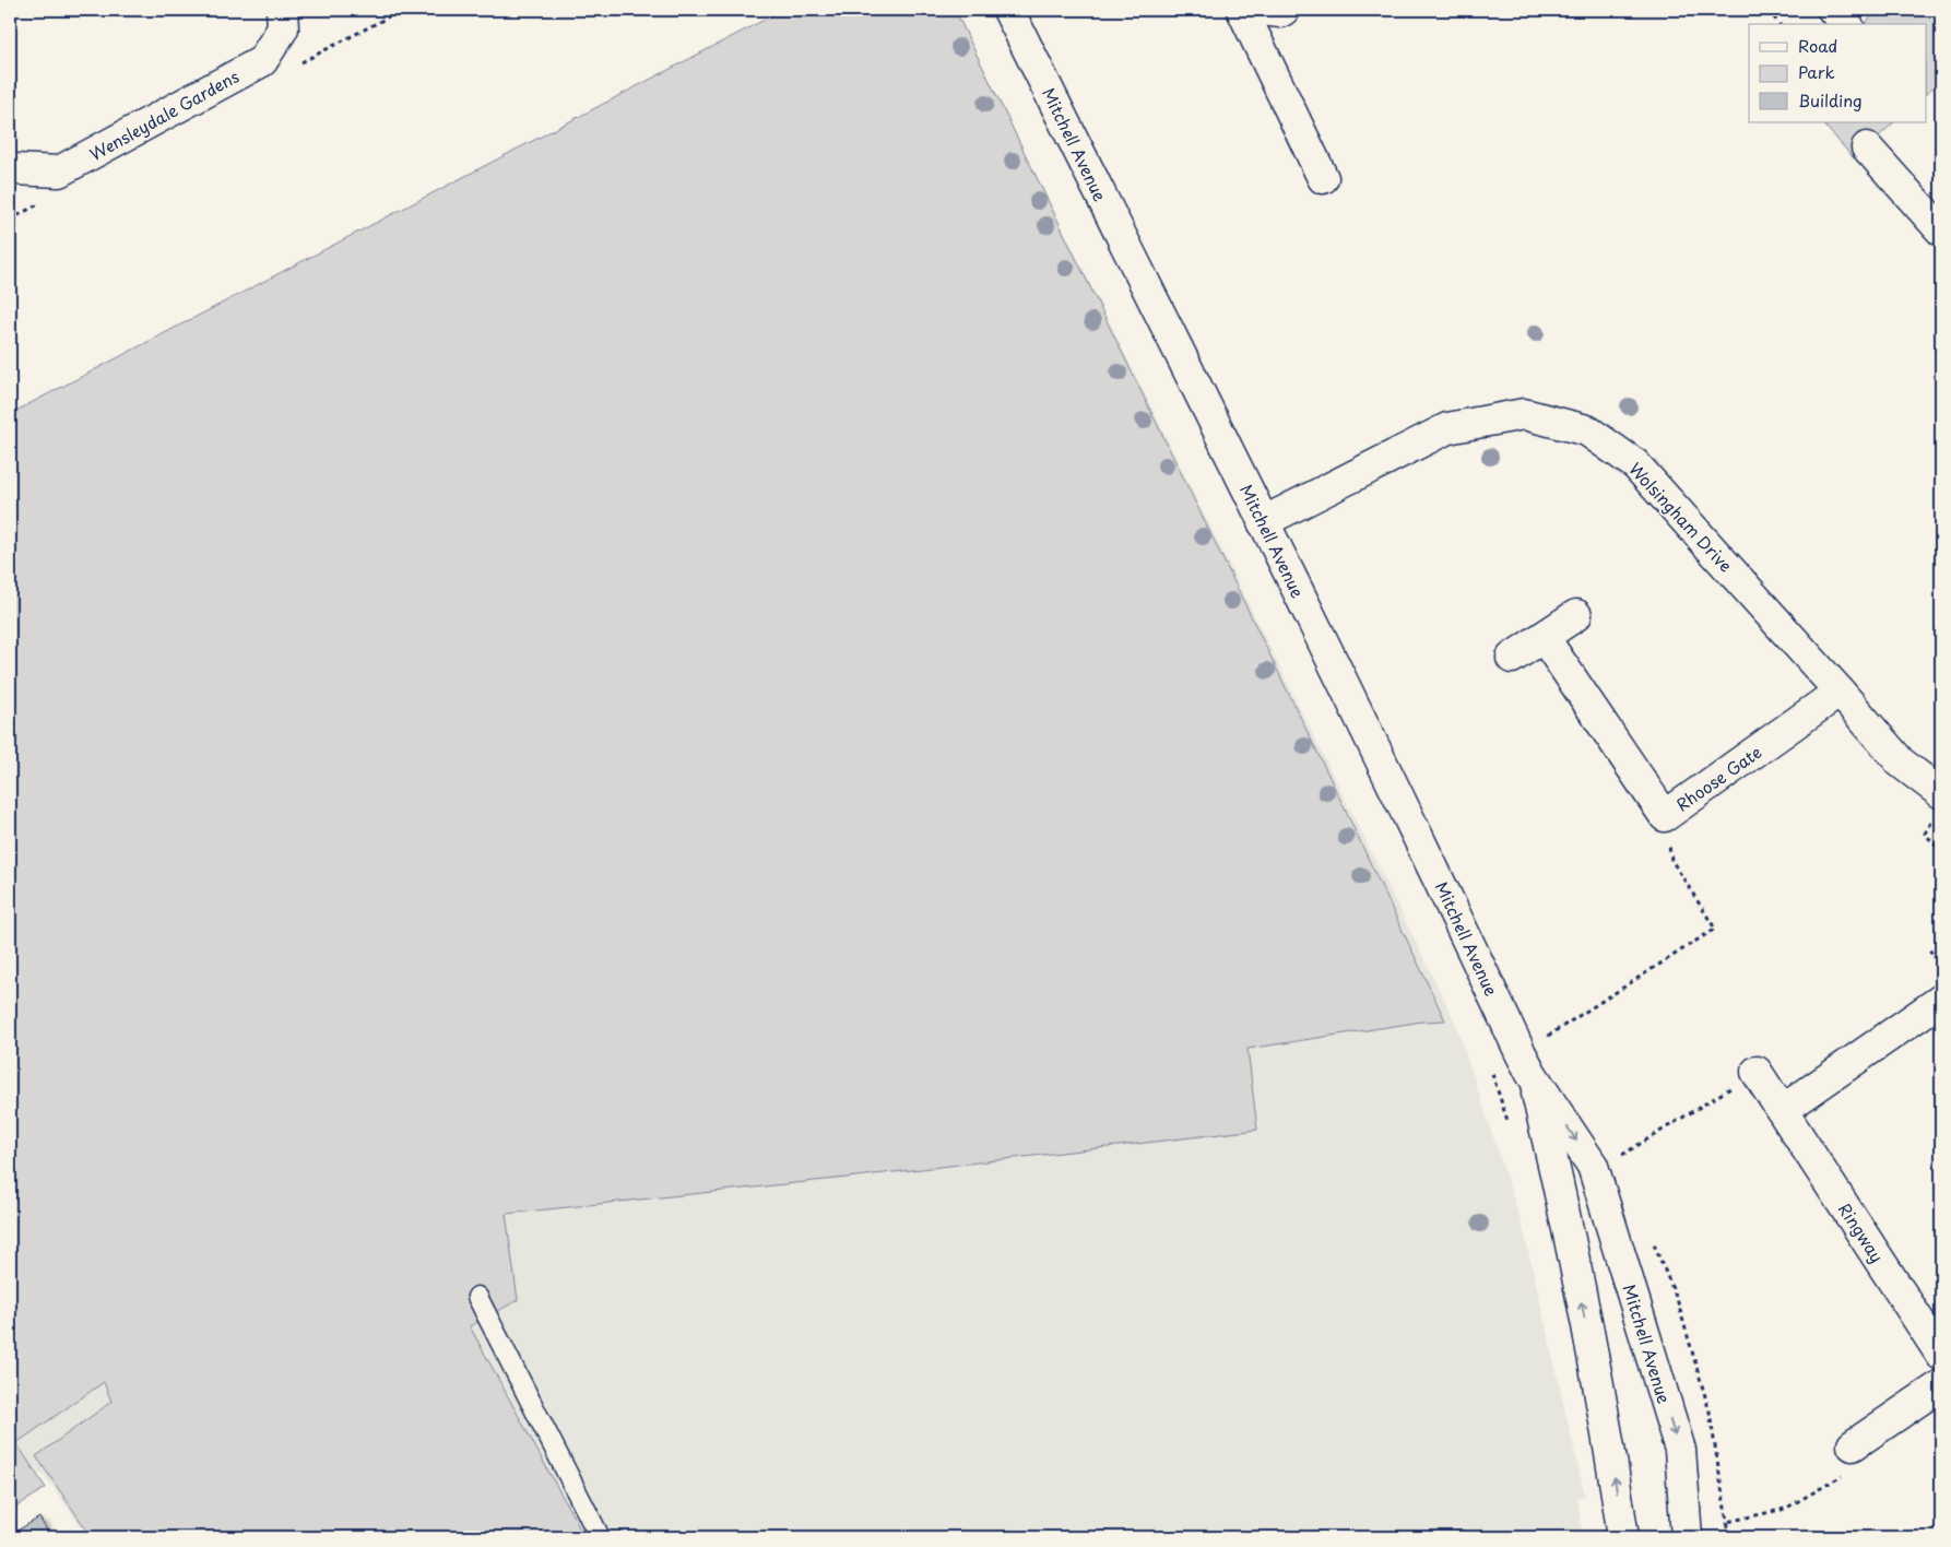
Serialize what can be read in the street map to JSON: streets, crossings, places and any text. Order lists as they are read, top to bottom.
{
  "streets": {
    "street": [
      "Wensleydale Gardens",
      "Mitchell Avenue",
      "Wolsingham Drive",
      "Rhoose Gate",
      "Ringway"
    ]
  },
  "crossings": [
    ["Mitchell Avenue", "Wolsingham Drive"],
    ["Wolsingham Drive", "Rhoose Gate"]
  ],
  "legend": ["Road", "Park", "Building"]
}
